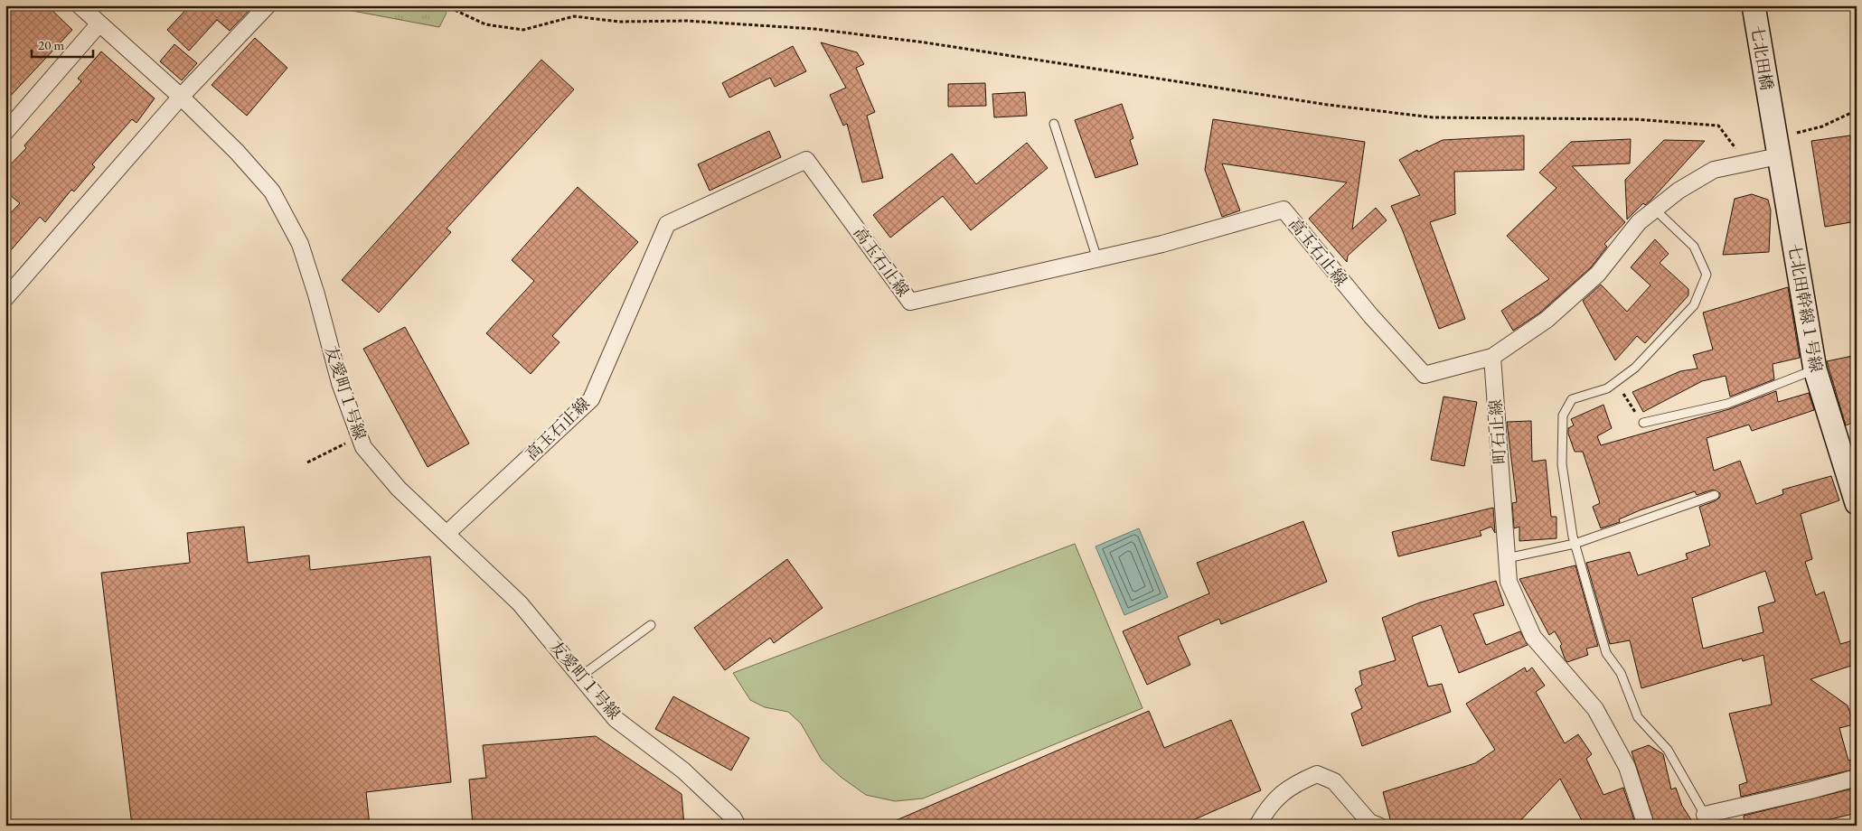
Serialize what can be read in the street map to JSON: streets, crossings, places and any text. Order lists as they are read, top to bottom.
{
  "streets": {
    "street": [
      "七北田橋",
      "高玉石止線",
      "七北田幹線１号線",
      "友愛町１号線",
      "町石止線"
    ]
  },
  "crossings": [
    ["七北田橋", "七北田幹線１号線"],
    ["高玉石止線", "友愛町１号線"],
    ["高玉石止線", "町石止線"]
  ],
  "scale_bar": "20 m"
}
